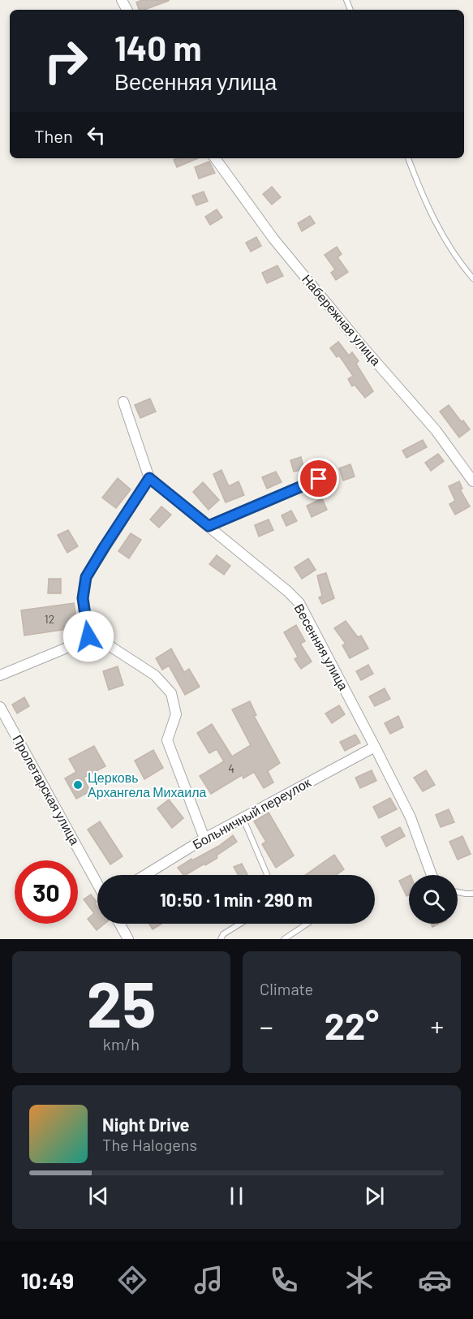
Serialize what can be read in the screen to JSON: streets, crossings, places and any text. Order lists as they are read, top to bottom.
{
  "streets": {
    "street": [
      "Набережная улица",
      "Весенняя улица",
      "Пролетарская улица",
      "Больничный переулок"
    ]
  },
  "crossings": [
    ["Весенняя улица", "Больничный переулок"]
  ],
  "places": ["Церковь Архангела Михаила"],
  "house_numbers": ["12", "4"],
  "page": {
    "turn": ["140 m", "Весенняя улица"],
    "then": "Then",
    "limit": "30",
    "trip": "10:50 · 1 min · 290 m",
    "tile": [
      ["25", "km/h"],
      "Climate"
    ],
    "heat": ["−", "22°", "+"],
    "song": ["Night Drive", "The Halogens"],
    "tabs": "10:49"
  }
}
